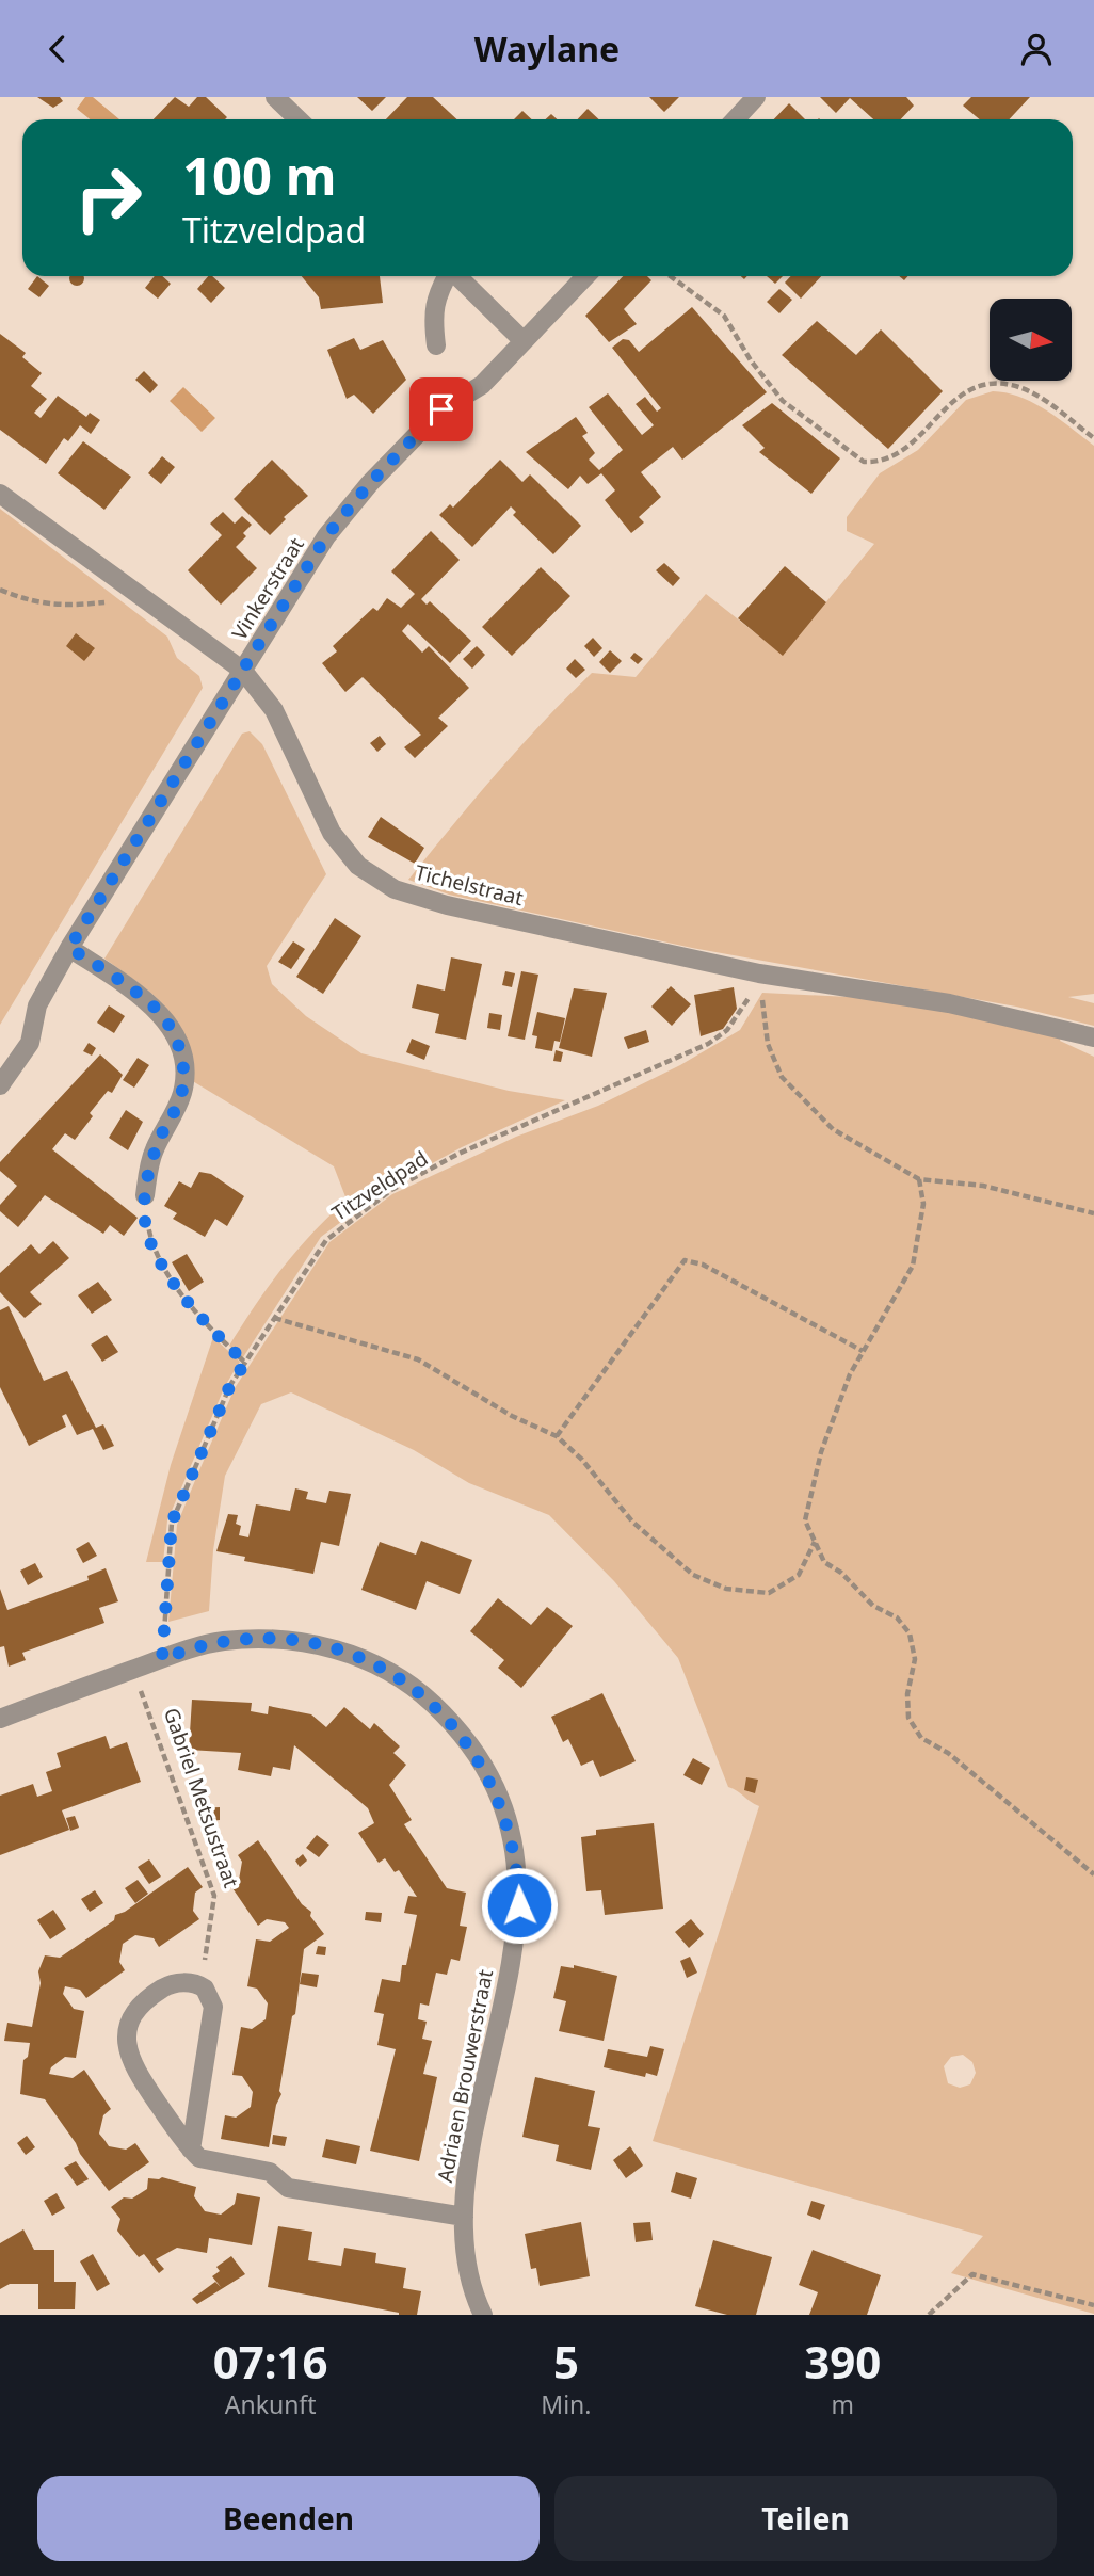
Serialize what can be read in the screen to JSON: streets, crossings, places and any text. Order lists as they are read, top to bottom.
{
  "streets": {
    "street": ["Vinkerstraat", "Tichelstraat", "Adriaen Brouwerstraat"],
    "path": ["Titzveldpad", "Gabriel Metsustraat"]
  },
  "crossings": [
    ["Vinkerstraat", "Tichelstraat"],
    ["Tichelstraat", "Titzveldpad"],
    ["Titzveldpad", "Adriaen Brouwerstraat"],
    ["Gabriel Metsustraat", "Adriaen Brouwerstraat"]
  ],
  "north": "right",
  "page": {
    "header": "Waylane",
    "turn": ["100 m", "Titzveldpad"],
    "eta": [
      "07:16",
      "Ankunft",
      "5",
      "Min.",
      "390",
      "m"
    ],
    "buttons": ["Beenden", "Teilen"]
  }
}
